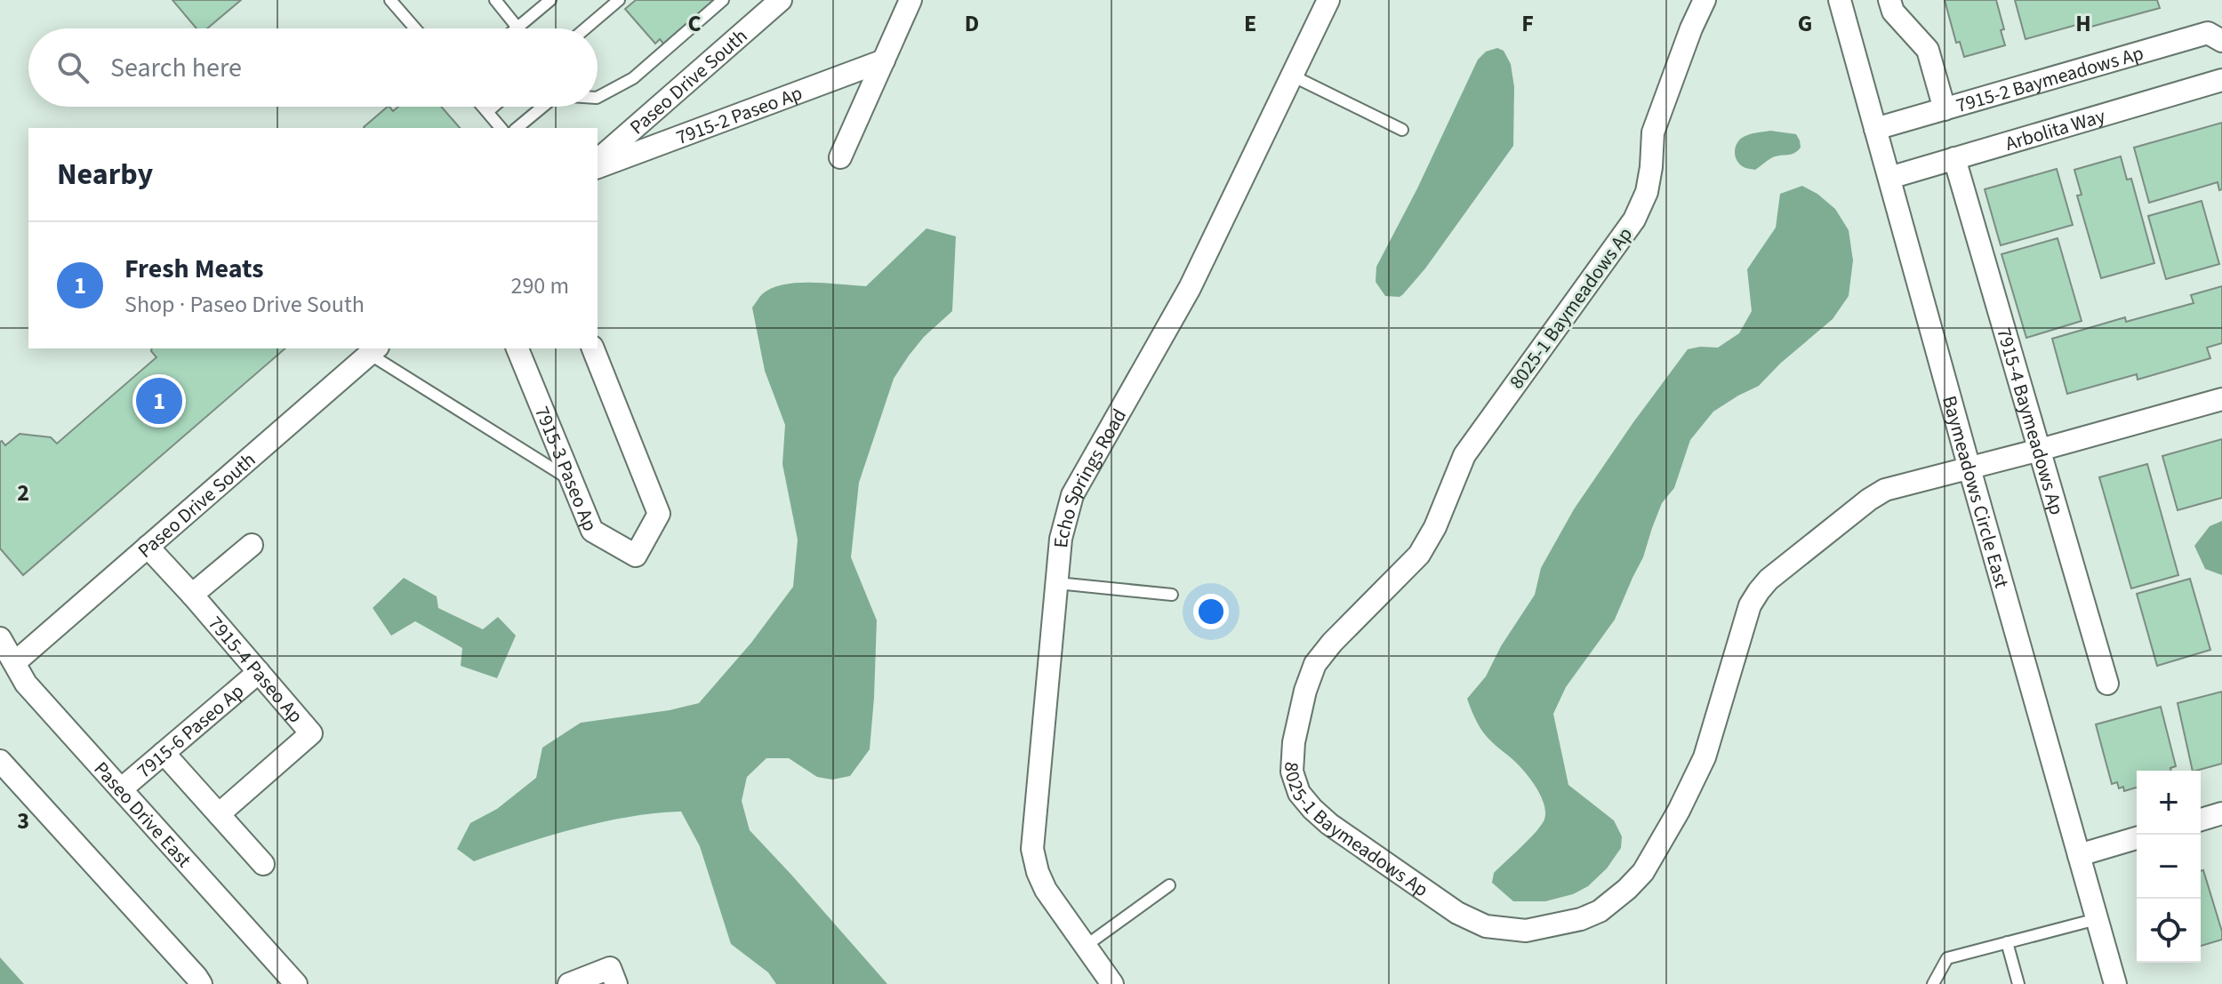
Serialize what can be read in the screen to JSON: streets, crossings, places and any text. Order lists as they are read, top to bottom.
{
  "streets": {
    "street": [
      "7915-2 Baymeadows Ap",
      "Paseo Drive South",
      "7915-2 Paseo Ap",
      "Arbolita Way",
      "8025-1 Baymeadows Ap",
      "7915-4 Baymeadows Ap",
      "7915-3 Paseo Ap",
      "Echo Springs Road",
      "Baymeadows Circle East",
      "7915-4 Paseo Ap",
      "7915-6 Paseo Ap",
      "Paseo Drive East"
    ]
  },
  "crossings": [
    ["7915-2 Baymeadows Ap", "Baymeadows Circle East"],
    ["Paseo Drive South", "7915-4 Paseo Ap"],
    ["Paseo Drive South", "Paseo Drive East"],
    ["Arbolita Way", "7915-4 Baymeadows Ap"],
    ["Arbolita Way", "Baymeadows Circle East"],
    ["8025-1 Baymeadows Ap", "7915-4 Baymeadows Ap"],
    ["8025-1 Baymeadows Ap", "Baymeadows Circle East"],
    ["7915-4 Paseo Ap", "7915-6 Paseo Ap"],
    ["7915-6 Paseo Ap", "Paseo Drive East"]
  ],
  "page": {
    "search": "Search here",
    "heading": "Nearby",
    "list": [
      {
        "mark": "1",
        "name": "Fresh Meats",
        "note": "Shop · Paseo Drive South",
        "value": "290 m"
      }
    ],
    "pins": "1",
    "map_buttons": ["+", "−"]
  },
  "grid": {
    "columns": [
      "C",
      "D",
      "E",
      "F",
      "G",
      "H"
    ],
    "rows": ["2", "3"]
  }
}
